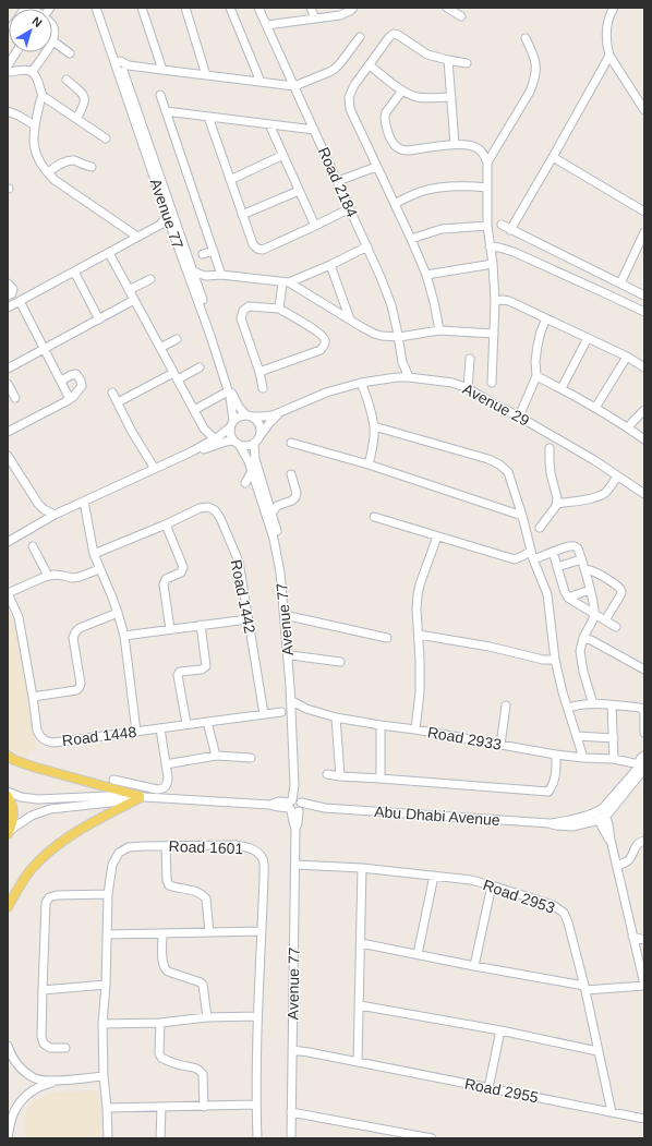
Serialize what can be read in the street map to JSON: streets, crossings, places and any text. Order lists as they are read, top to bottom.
{
  "streets": {
    "street": [
      "Road 2184",
      "Avenue 77",
      "Avenue 29",
      "Road 1442",
      "Road 1448",
      "Road 2933",
      "Abu Dhabi Avenue",
      "Road 1601",
      "Road 2953",
      "Road 2955"
    ]
  },
  "crossings": [
    ["Road 2184", "Avenue 29"],
    ["Avenue 77", "Avenue 29"],
    ["Avenue 77", "Road 1448"],
    ["Avenue 77", "Road 2933"],
    ["Avenue 77", "Abu Dhabi Avenue"],
    ["Avenue 77", "Road 2953"],
    ["Avenue 77", "Road 2955"],
    ["Road 1442", "Road 1448"],
    ["Road 1448", "Road 2933"],
    ["Road 2953", "Road 2955"]
  ],
  "north": "top right"
}
